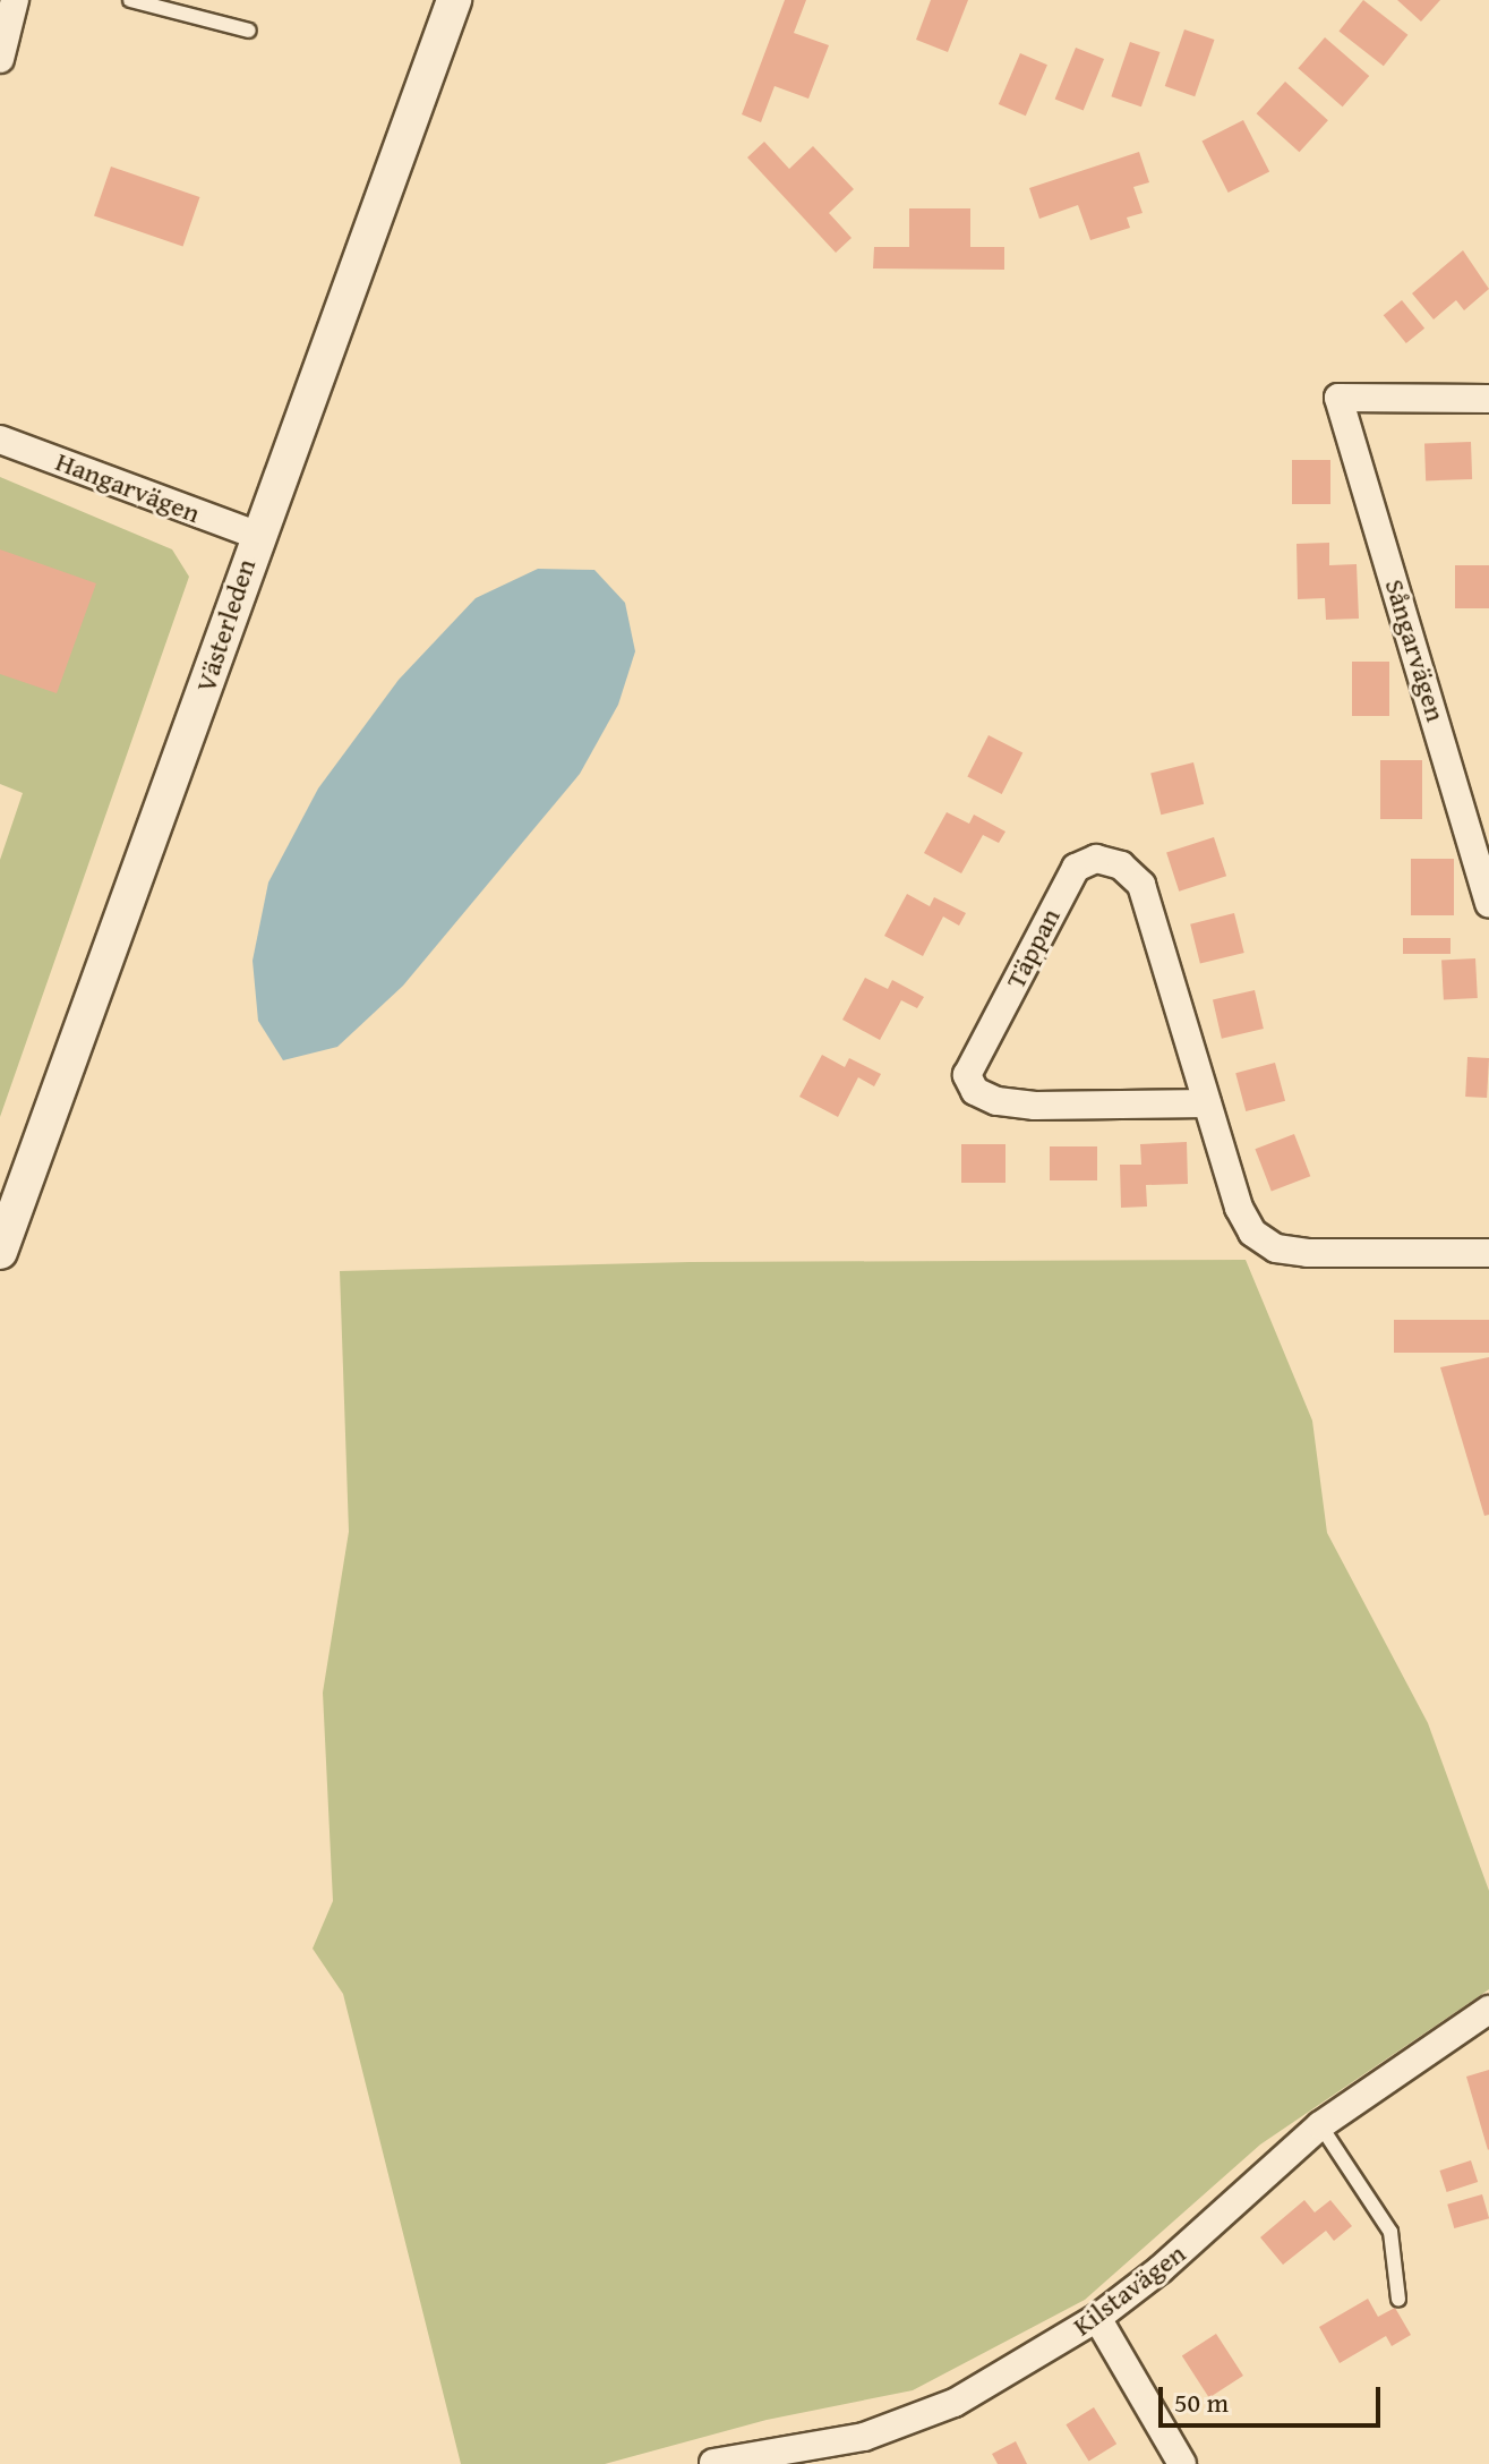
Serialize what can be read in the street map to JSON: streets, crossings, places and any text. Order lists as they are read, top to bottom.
{
  "streets": {
    "street": [
      "Hangarvägen",
      "Västerleden",
      "Sångarvägen",
      "Täppan",
      "Kilstavägen"
    ]
  },
  "crossings": [
    ["Hangarvägen", "Västerleden"]
  ],
  "scale_bar": "50 m"
}
